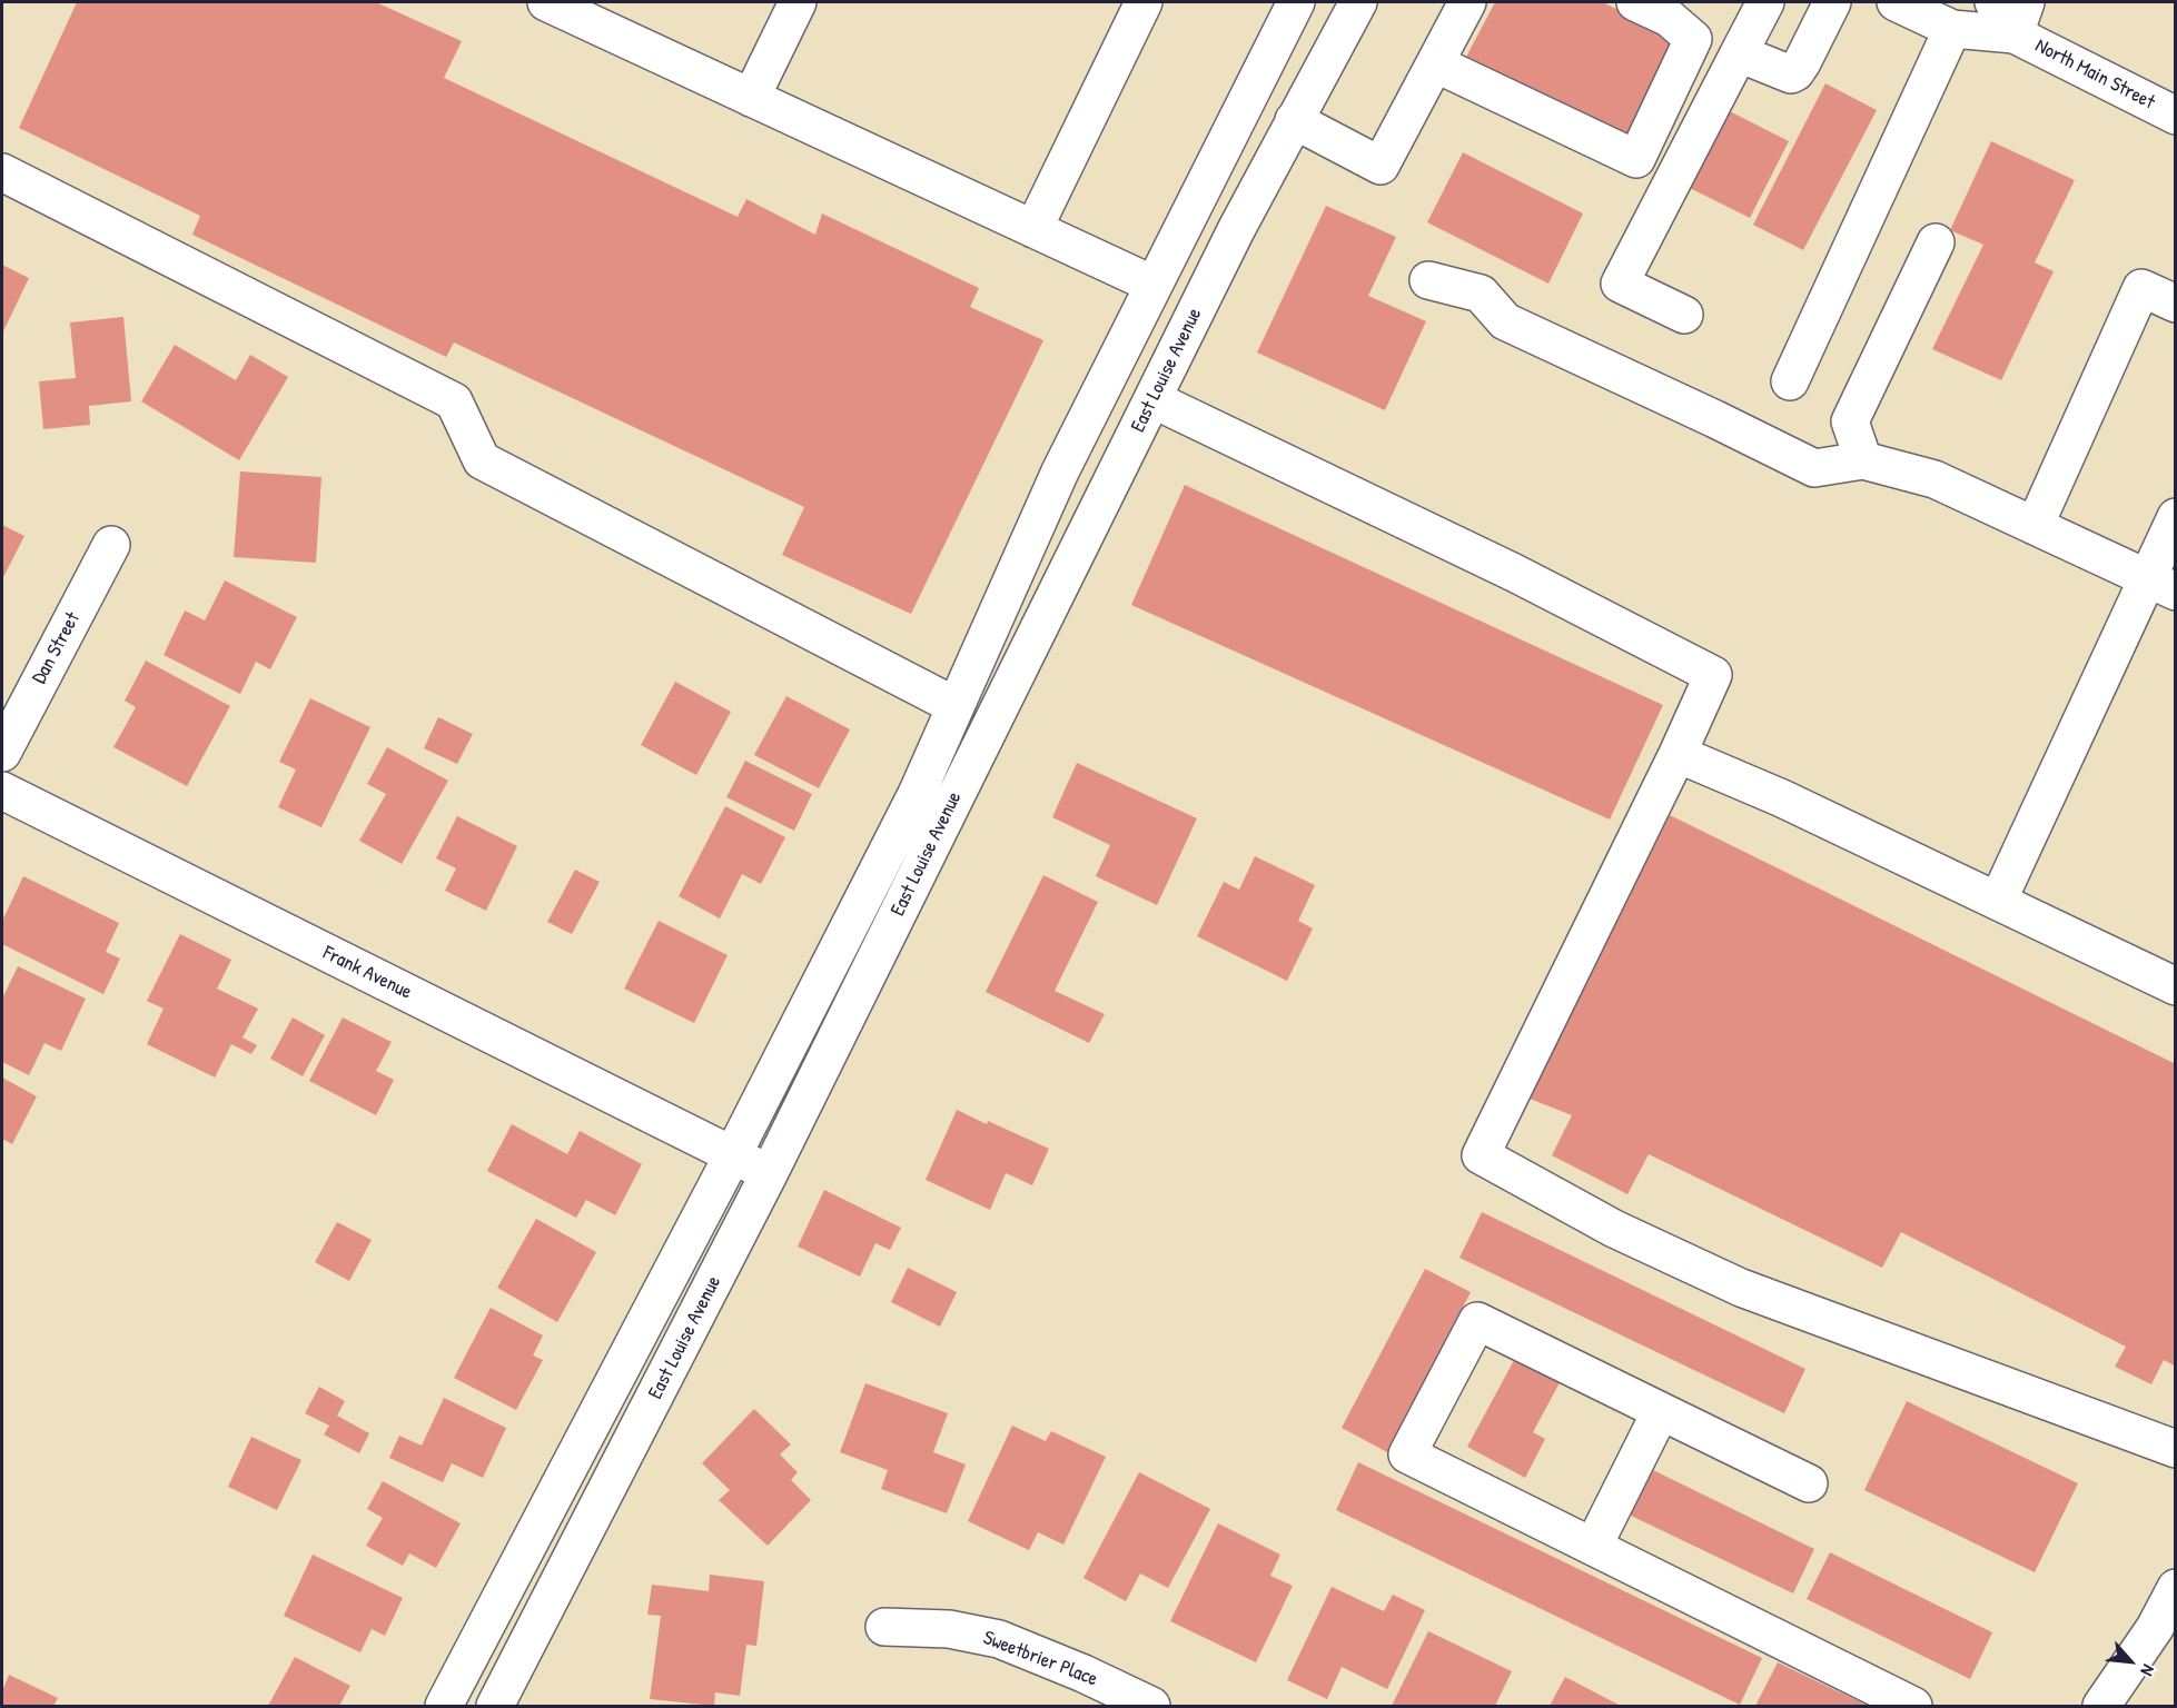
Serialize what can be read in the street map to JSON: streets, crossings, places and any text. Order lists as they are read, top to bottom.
{
  "streets": {
    "street": [
      "North Main Street",
      "East Louise Avenue",
      "Dan Street",
      "Frank Avenue",
      "Sweetbrier Place"
    ]
  },
  "crossings": [
    ["East Louise Avenue", "Frank Avenue"]
  ],
  "north": "bottom right"
}
